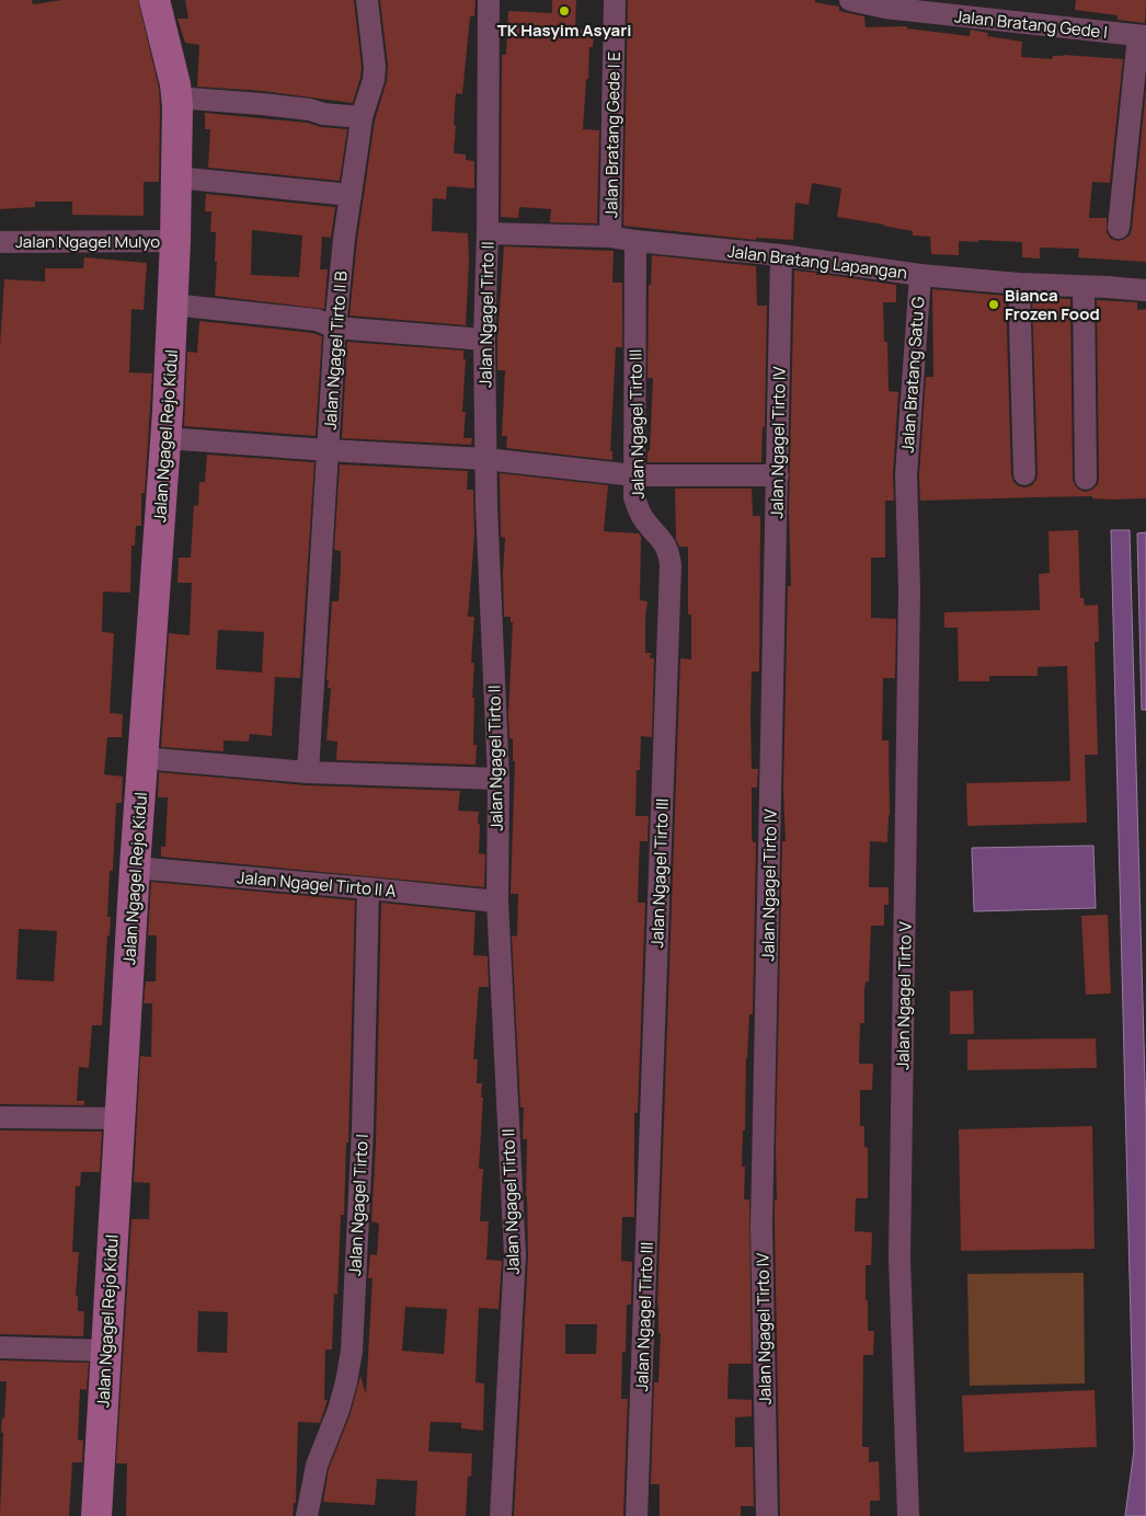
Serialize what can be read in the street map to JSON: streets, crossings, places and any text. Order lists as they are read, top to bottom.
{
  "streets": {
    "main road": ["Jalan Ngagel Rejo Kidul"],
    "street": [
      "Jalan Bratang Gede I",
      "Jalan Bratang Gede I E",
      "Jalan Ngagel Mulyo",
      "Jalan Bratang Lapangan",
      "Jalan Ngagel Tirto II",
      "Jalan Ngagel Tirto II B",
      "Jalan Bratang Satu G",
      "Jalan Ngagel Tirto III",
      "Jalan Ngagel Tirto IV",
      "Jalan Ngagel Tirto II A",
      "Jalan Ngagel Tirto V",
      "Jalan Ngagel Tirto I"
    ]
  },
  "crossings": [
    ["Jalan Bratang Gede I E", "Jalan Bratang Lapangan"],
    ["Jalan Ngagel Mulyo", "Jalan Ngagel Rejo Kidul"],
    ["Jalan Bratang Lapangan", "Jalan Ngagel Tirto II"],
    ["Jalan Bratang Lapangan", "Jalan Bratang Satu G"],
    ["Jalan Bratang Lapangan", "Jalan Ngagel Tirto III"],
    ["Jalan Bratang Lapangan", "Jalan Ngagel Tirto IV"],
    ["Jalan Ngagel Tirto II", "Jalan Ngagel Tirto II A"],
    ["Jalan Bratang Satu G", "Jalan Ngagel Tirto V"],
    ["Jalan Ngagel Rejo Kidul", "Jalan Ngagel Tirto II A"],
    ["Jalan Ngagel Tirto II A", "Jalan Ngagel Tirto I"]
  ],
  "places": ["TK Hasyim Asyari", "Bianca Frozen Food"]
}
